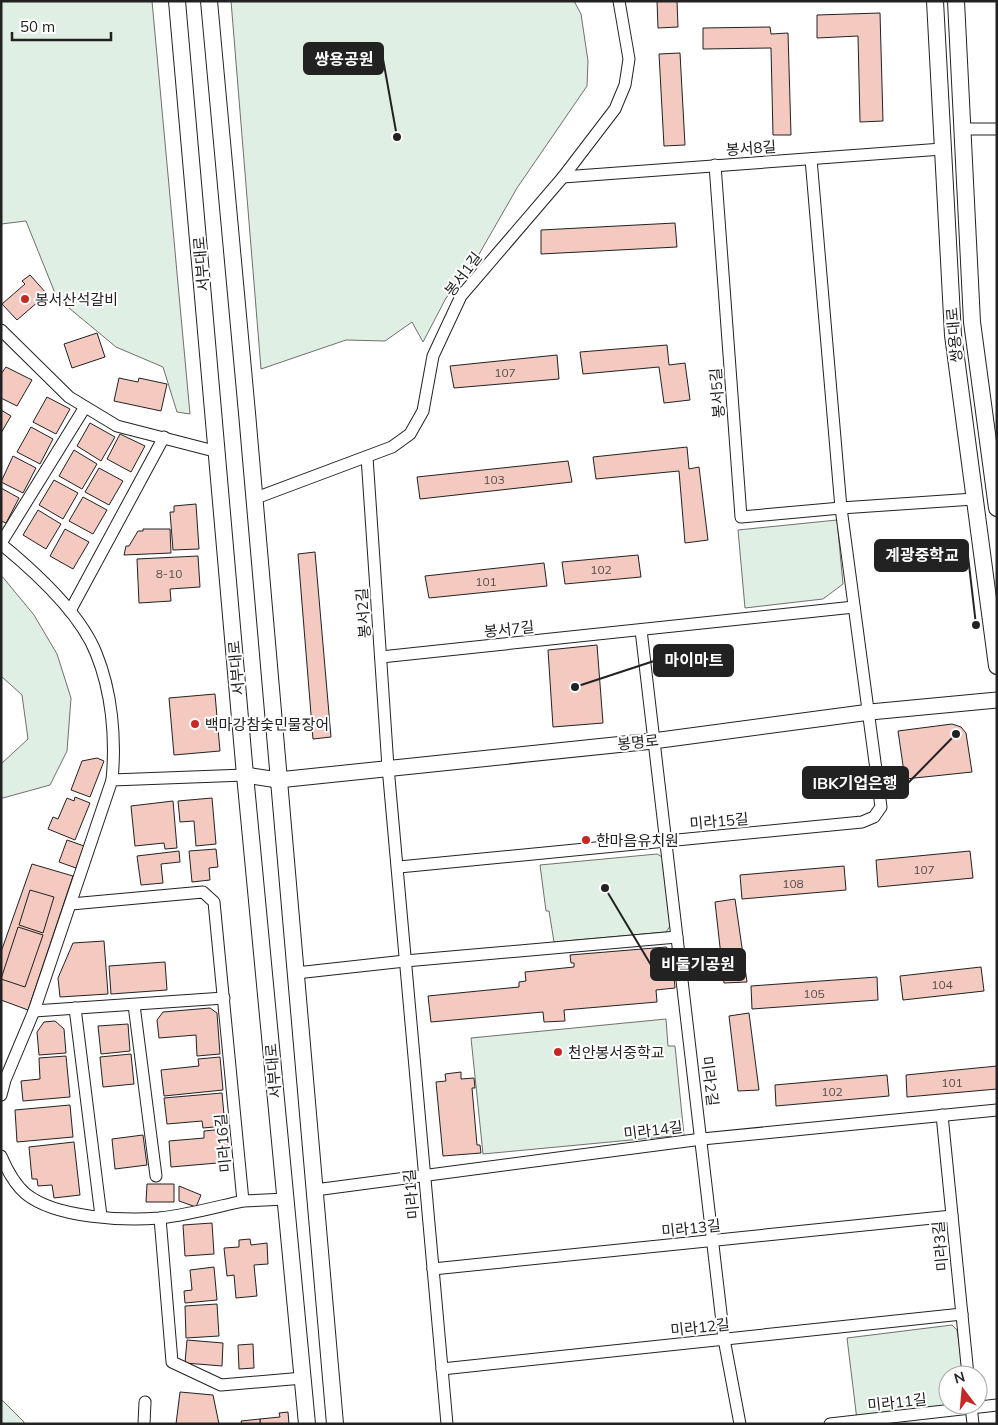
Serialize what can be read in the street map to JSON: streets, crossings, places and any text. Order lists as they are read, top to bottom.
{
  "streets": {
    "main road": ["서부대로", "쌍용대로"],
    "street": [
      "봉서8길",
      "봉서1길",
      "봉서5길",
      "봉서2길",
      "봉서7길",
      "봉명로",
      "미라15길",
      "미라2길",
      "미라14길",
      "미라16길",
      "미라1길",
      "미라13길",
      "미라3길",
      "미라12길",
      "미라11길"
    ]
  },
  "crossings": [
    ["봉서8길", "봉서1길"],
    ["봉서8길", "쌍용대로"],
    ["봉서8길", "봉서5길"],
    ["서부대로", "봉서1길"],
    ["서부대로", "봉명로"],
    ["서부대로", "미라14길"],
    ["봉서1길", "봉서2길"],
    ["쌍용대로", "봉서5길"],
    ["봉서2길", "봉서7길"],
    ["봉서2길", "봉명로"],
    ["봉서2길", "미라1길"],
    ["봉명로", "미라15길"],
    ["봉명로", "미라2길"],
    ["봉명로", "미라1길"],
    ["미라15길", "미라2길"],
    ["미라15길", "미라1길"],
    ["미라2길", "미라14길"],
    ["미라2길", "미라13길"],
    ["미라2길", "미라12길"],
    ["미라14길", "미라1길"],
    ["미라14길", "미라3길"],
    ["미라1길", "미라13길"],
    ["미라1길", "미라12길"],
    ["미라13길", "미라3길"],
    ["미라3길", "미라12길"]
  ],
  "places": [
    "쌍용공원",
    "봉서산석갈비",
    "계광중학교",
    "마이마트",
    "백마강참숯민물장어",
    "IBK기업은행",
    "한마음유치원",
    "비둘기공원",
    "천안봉서중학교"
  ],
  "house_numbers": [
    "107",
    "103",
    "102",
    "8-10",
    "101",
    "107",
    "108",
    "104",
    "105",
    "101",
    "102"
  ],
  "scale_bar": "50 m",
  "north": "top"
}
